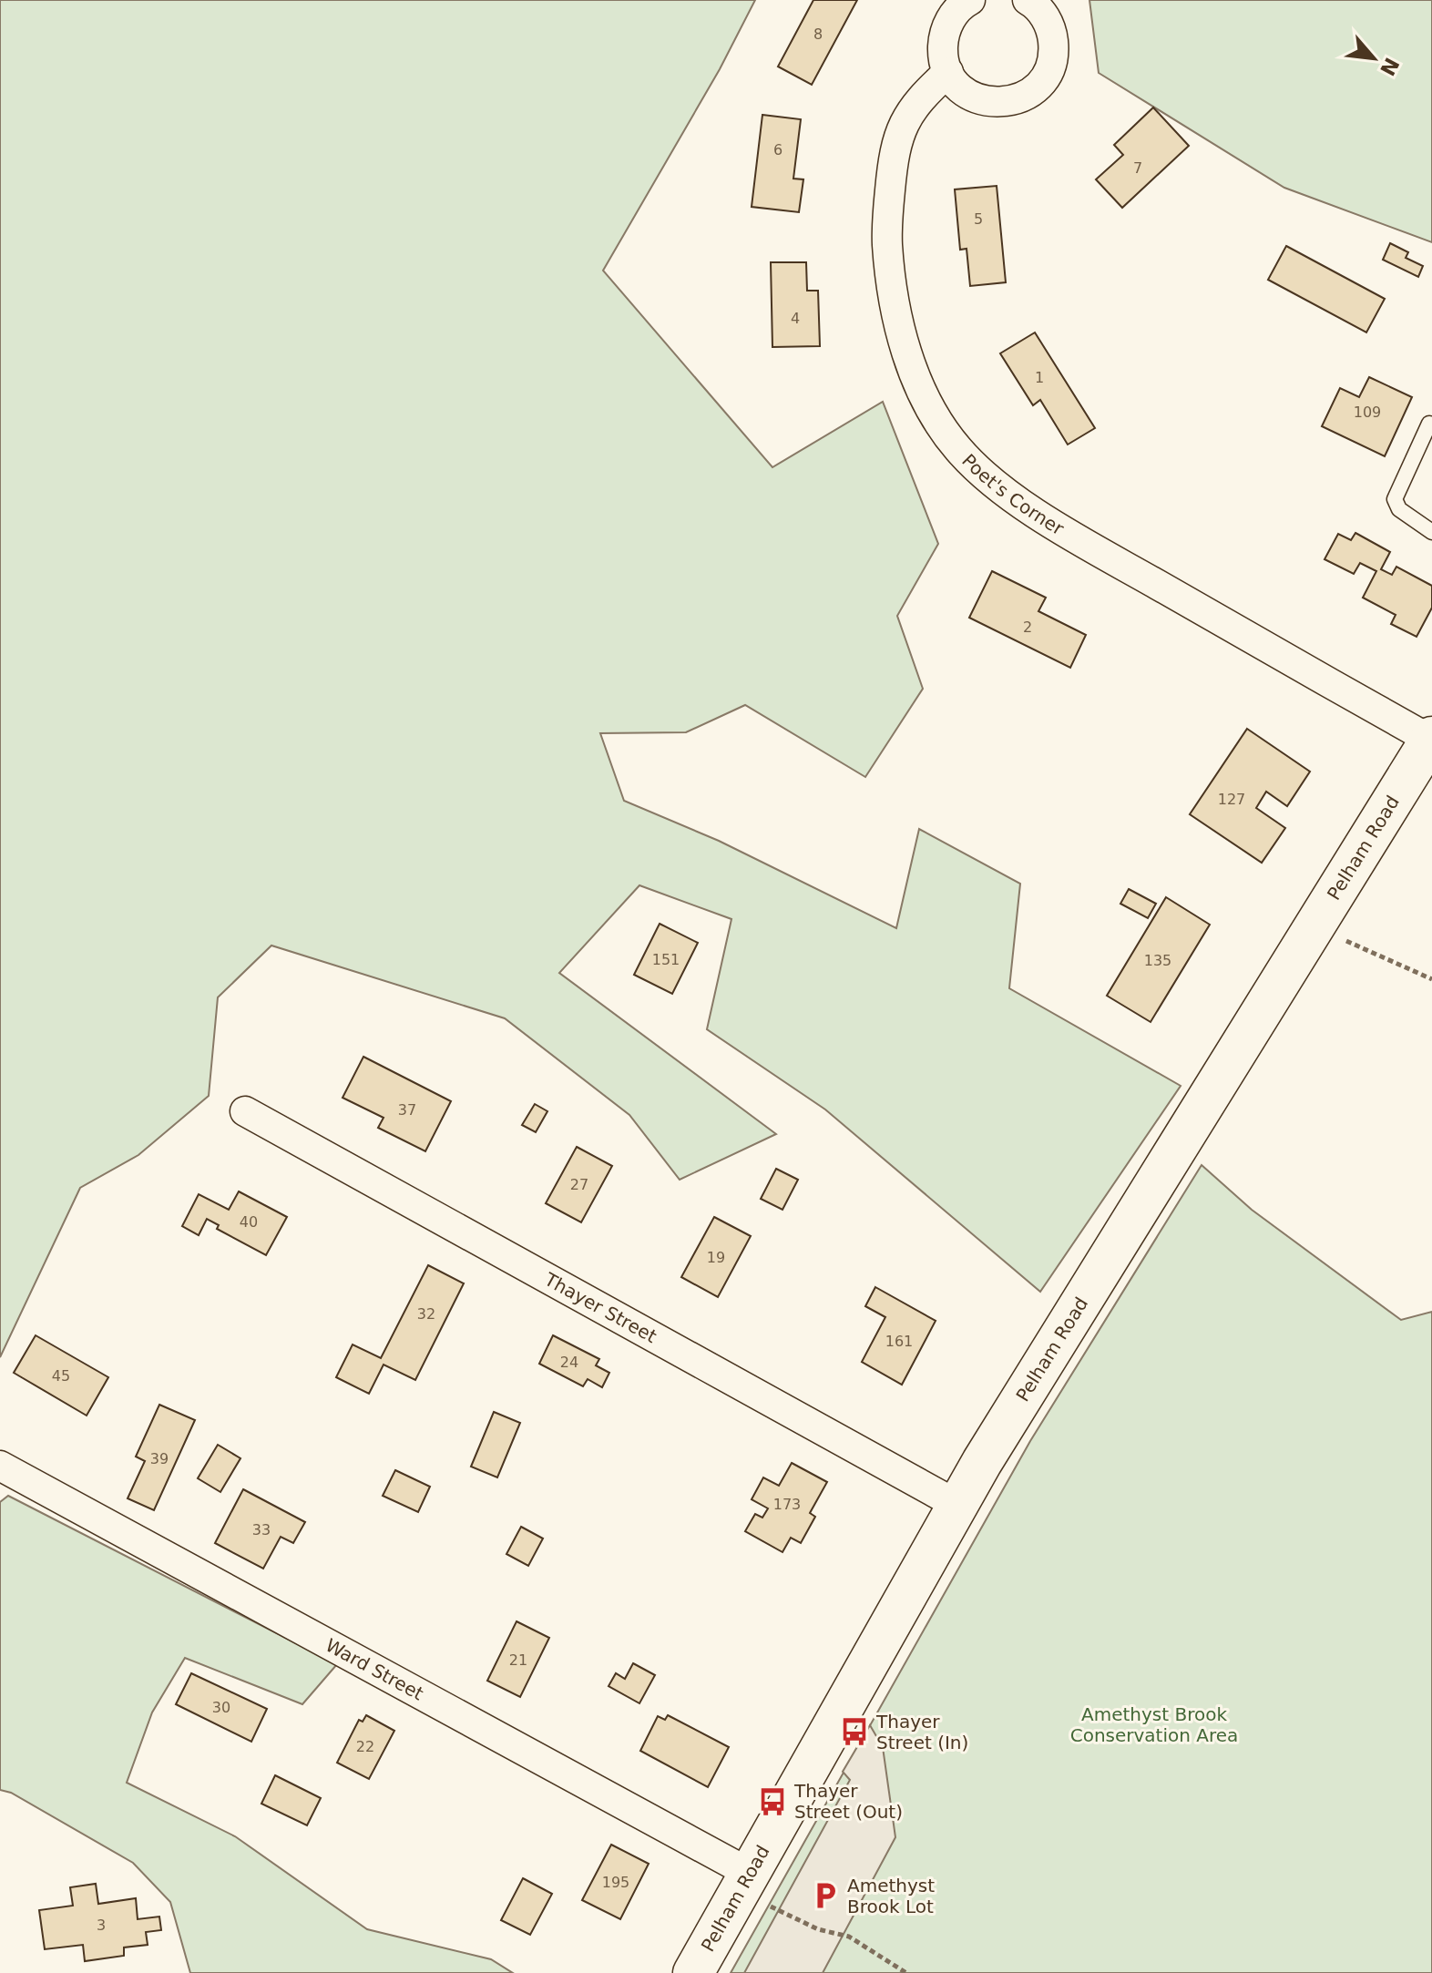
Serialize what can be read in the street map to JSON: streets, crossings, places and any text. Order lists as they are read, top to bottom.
{
  "streets": {
    "main road": ["Pelham Road"],
    "street": ["Poet's Corner", "Thayer Street", "Ward Street"]
  },
  "crossings": [
    ["Poet's Corner", "Pelham Road"],
    ["Pelham Road", "Thayer Street"],
    ["Pelham Road", "Ward Street"]
  ],
  "parks": ["Amethyst Brook Conservation Area"],
  "places": {
    "bus stop": ["Thayer Street (In)", "Thayer Street (Out)"],
    "parking": ["Amethyst Brook Lot"]
  },
  "house_numbers": [
    "8",
    "6",
    "7",
    "5",
    "4",
    "1",
    "109",
    "2",
    "127",
    "151",
    "135",
    "37",
    "27",
    "40",
    "19",
    "32",
    "161",
    "24",
    "45",
    "39",
    "173",
    "33",
    "21",
    "30",
    "22",
    "195",
    "3"
  ],
  "north": "bottom right"
}
